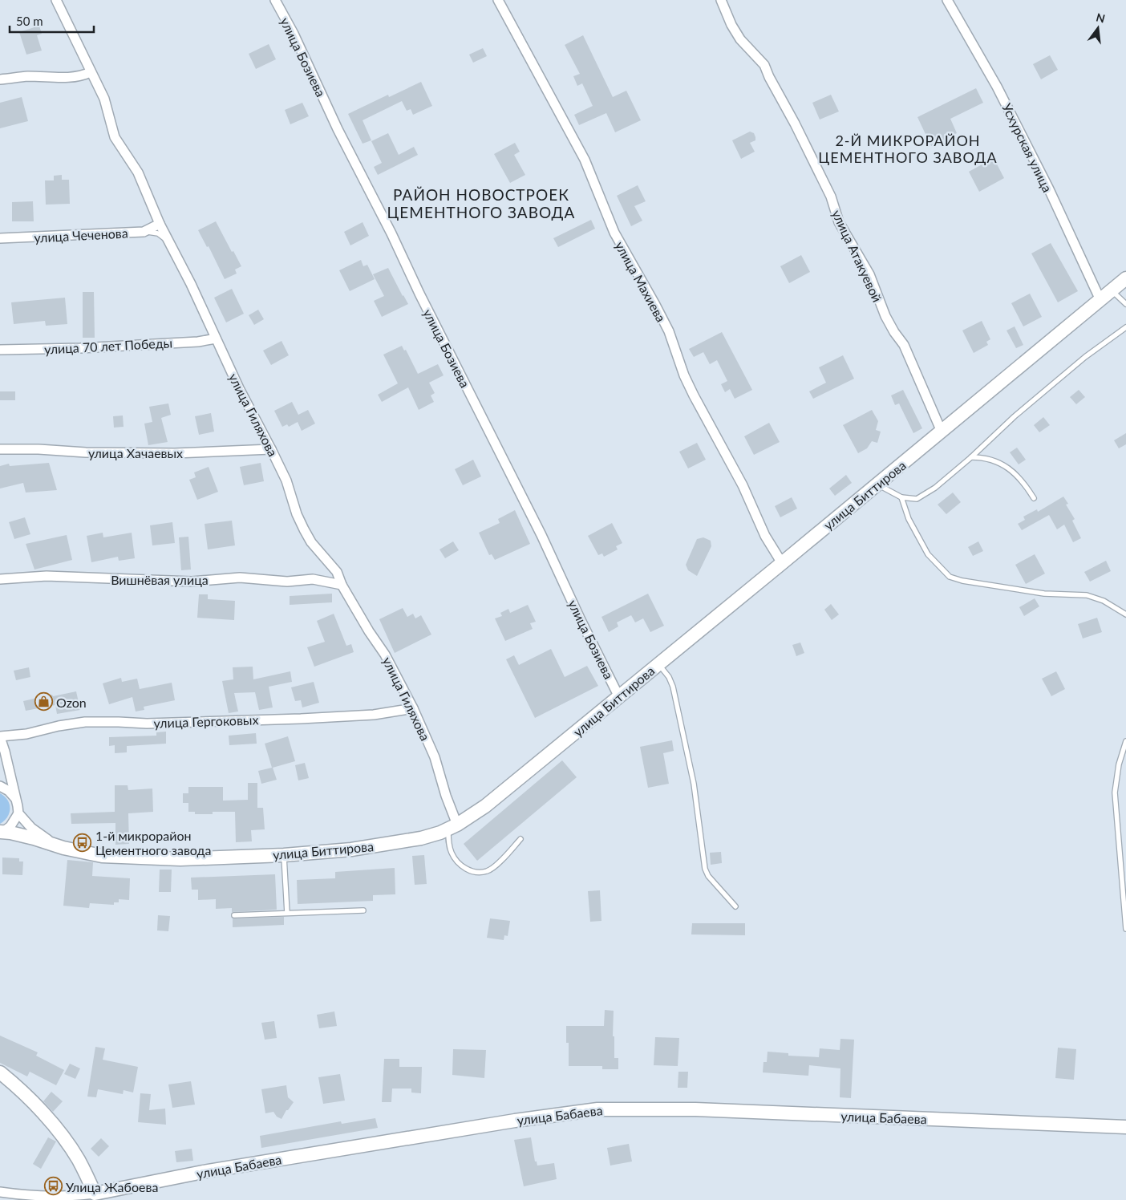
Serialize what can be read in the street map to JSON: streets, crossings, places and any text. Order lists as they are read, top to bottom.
{
  "streets": {
    "street": [
      "улица Бозиева",
      "Усхурская улица",
      "улица Чеченова",
      "улица Атакуевой",
      "улица Махиева",
      "улица 70 лет Победы",
      "улица Гиляхова",
      "улица Хачаевых",
      "улица Биттирова",
      "Вишнёвая улица",
      "улица Гергоковых",
      "улица Бабаева"
    ]
  },
  "crossings": [
    ["улица Бозиева", "улица Биттирова"],
    ["Усхурская улица", "улица Биттирова"],
    ["улица Чеченова", "улица Гиляхова"],
    ["улица Атакуевой", "улица Биттирова"],
    ["улица Махиева", "улица Биттирова"],
    ["улица 70 лет Победы", "улица Гиляхова"],
    ["улица Гиляхова", "улица Хачаевых"],
    ["улица Гиляхова", "улица Биттирова"],
    ["улица Гиляхова", "Вишнёвая улица"],
    ["улица Гиляхова", "улица Гергоковых"]
  ],
  "districts": ["2-Й МИКРОРАЙОН ЦЕМЕНТНОГО ЗАВОДА", "РАЙОН НОВОСТРОЕК ЦЕМЕНТНОГО ЗАВОДА"],
  "places": {
    "shop": ["Ozon"],
    "bus stop": ["1-й микрорайон Цементного завода", "Улица Жабоева"]
  },
  "scale_bar": "50 m",
  "north": "top"
}
